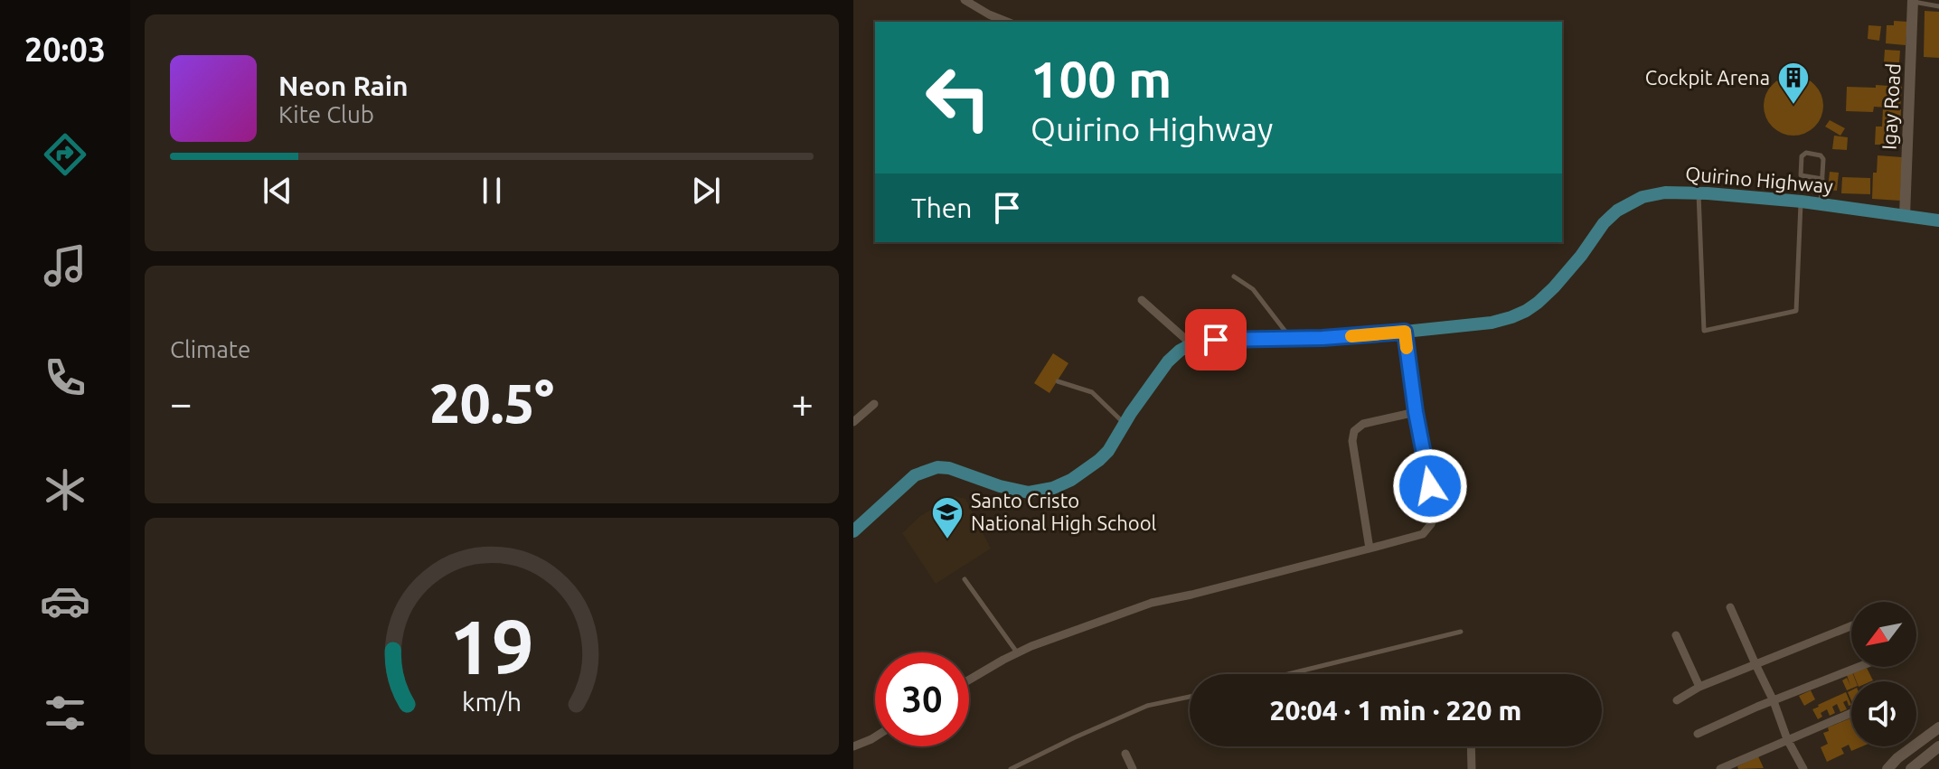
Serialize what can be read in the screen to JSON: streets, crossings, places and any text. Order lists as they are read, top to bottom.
{
  "streets": {
    "main road": ["Quirino Highway"],
    "street": ["Igay Road"]
  },
  "crossings": [
    ["Igay Road", "Quirino Highway"]
  ],
  "places": {
    "building": ["Cockpit Arena"],
    "school or university": ["Santo Cristo National High School"]
  },
  "north": "bottom left",
  "page": {
    "tabs": "20:03",
    "turn": ["100 m", "Quirino Highway"],
    "song": ["Neon Rain", "Kite Club"],
    "then": "Then",
    "tile": "Climate",
    "heat": ["−", "20.5°", "+"],
    "limit": "30",
    "trip": "20:04 · 1 min · 220 m",
    "gauge": ["19", "km/h"]
  }
}
